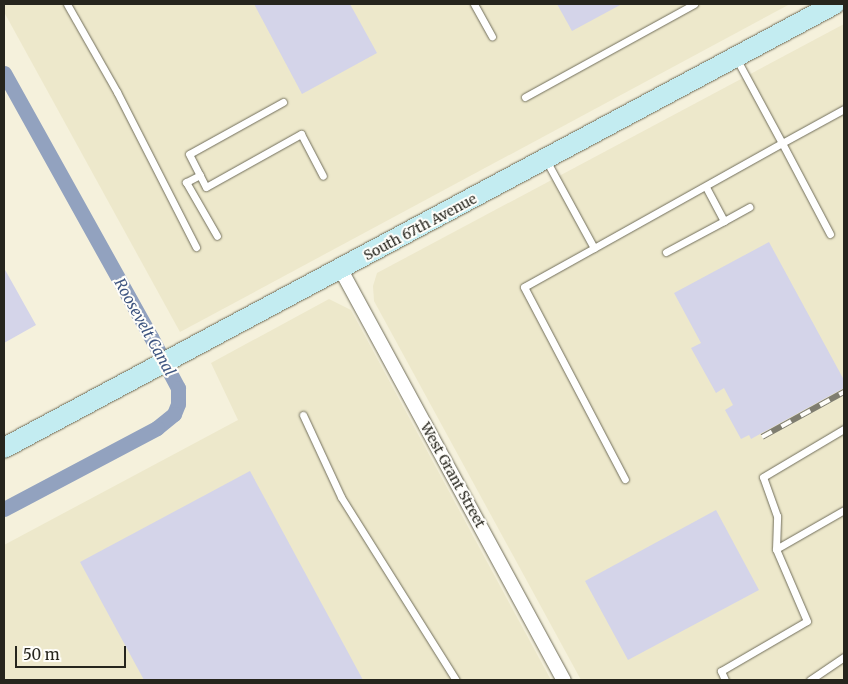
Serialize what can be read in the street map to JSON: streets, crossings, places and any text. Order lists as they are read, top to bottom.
{
  "streets": {
    "main road": ["South 67th Avenue"],
    "street": ["West Grant Street"]
  },
  "crossings": [
    ["South 67th Avenue", "West Grant Street"]
  ],
  "water": ["Roosevelt Canal"],
  "scale_bar": "50 m"
}
